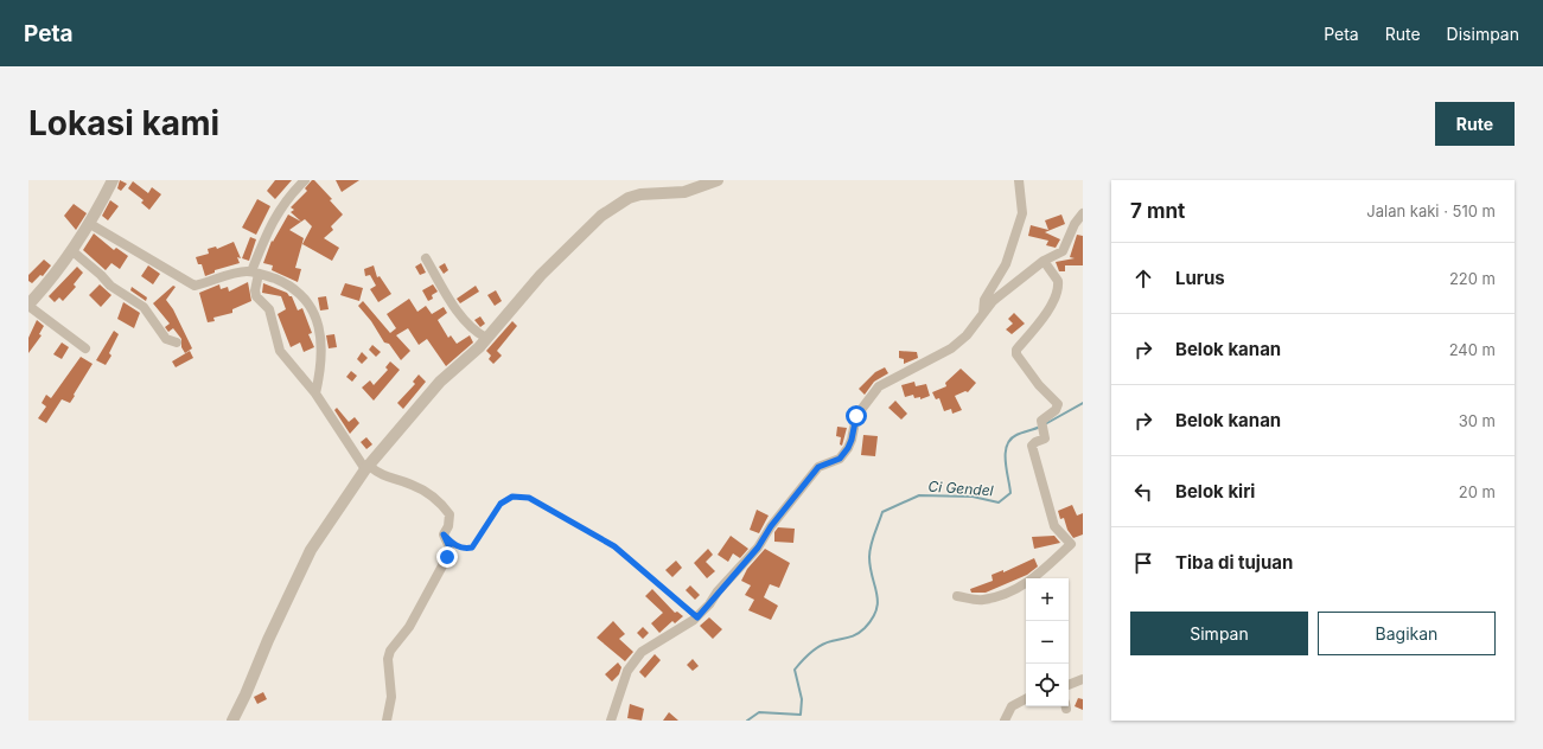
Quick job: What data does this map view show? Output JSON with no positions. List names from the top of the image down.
{
  "water": ["Ci Gendel"],
  "page": {
    "header": "Peta",
    "nav": ["Peta", "Rute", "Disimpan"],
    "buttons": [
      "Rute",
      ["Simpan", "Bagikan"]
    ],
    "title": "Lokasi kami",
    "heading": ["7 mnt", "Jalan kaki · 510 m"],
    "list": [
      ["Lurus", "220 m"],
      ["Belok kanan", "240 m"],
      ["Belok kanan", "30 m"],
      ["Belok kiri", "20 m"],
      "Tiba di tujuan"
    ],
    "map_buttons": ["+", "−"]
  }
}
